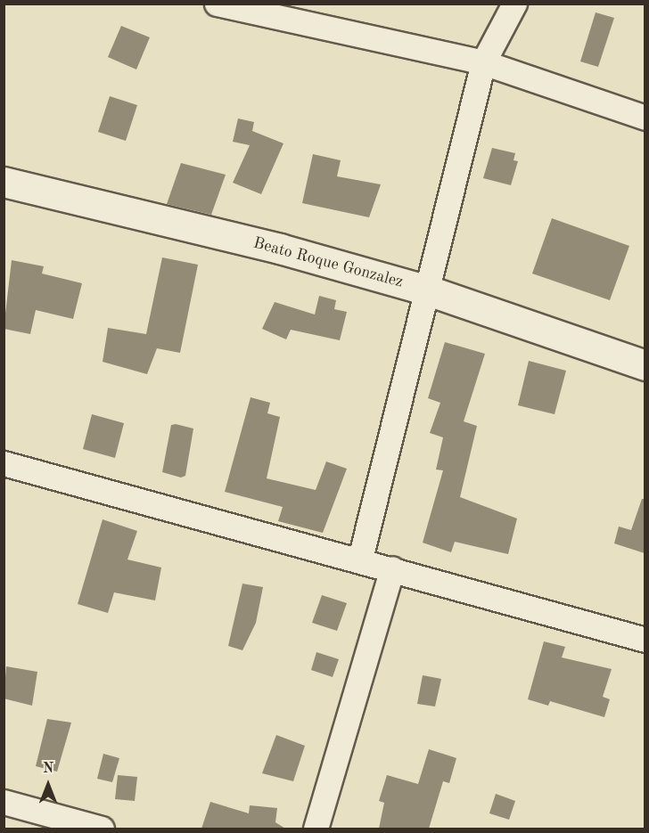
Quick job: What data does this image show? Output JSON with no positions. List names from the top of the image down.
{
  "streets": {
    "street": ["Beato Roque Gonzalez"]
  },
  "north": "top"
}
